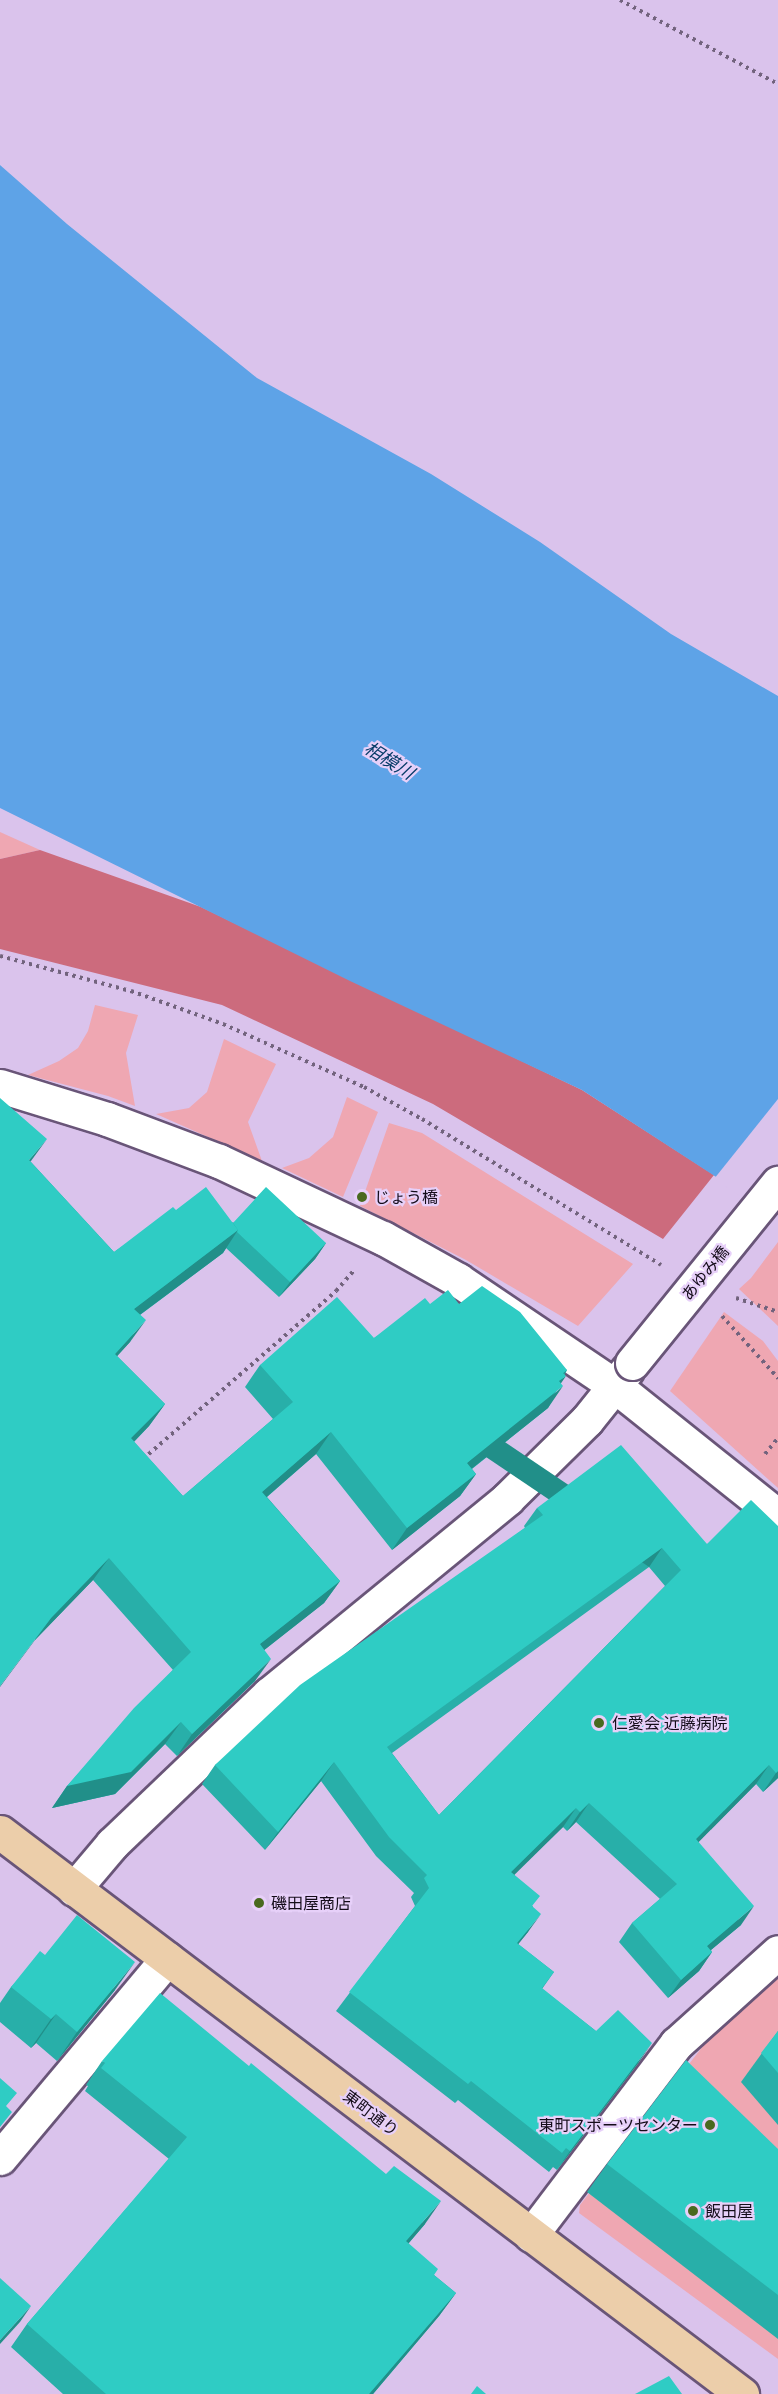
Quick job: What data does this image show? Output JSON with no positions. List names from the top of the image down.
{
  "streets": {
    "main road": ["東町通り"],
    "street": ["あゆみ橋"]
  },
  "crossings": [
    ["あゆみ橋", "東町通り"]
  ],
  "water": ["相模川"],
  "places": [
    "じょう橋",
    "仁愛会 近藤病院",
    "磯田屋商店",
    "東町スポーツセンター",
    "飯田屋"
  ]
}
